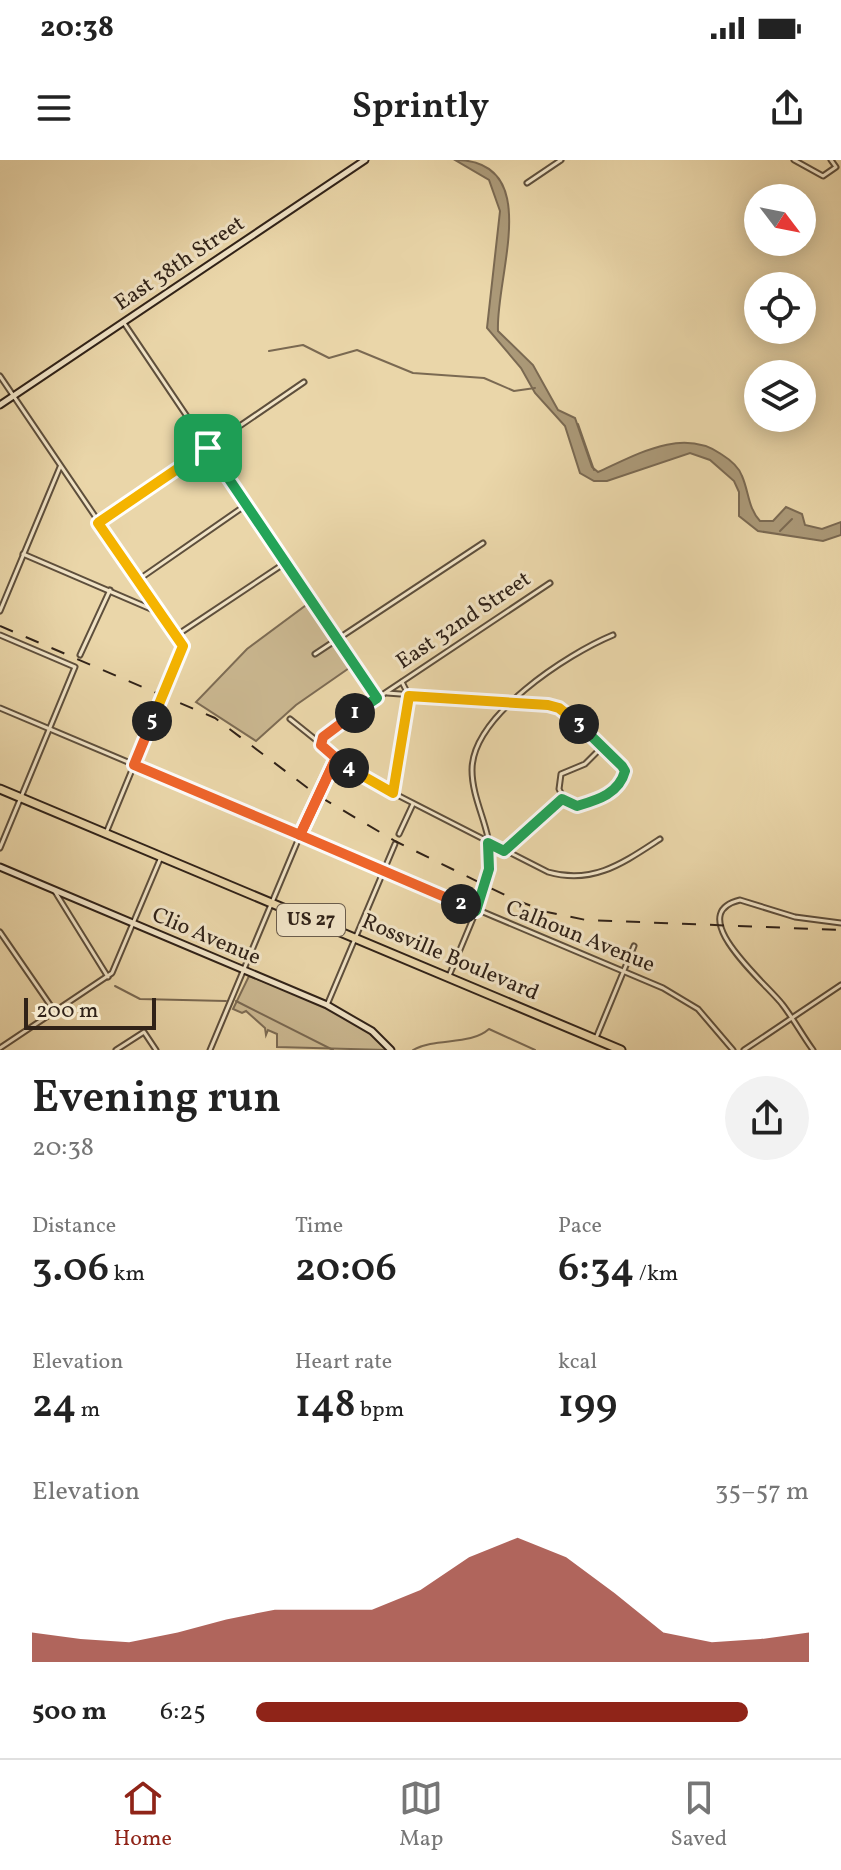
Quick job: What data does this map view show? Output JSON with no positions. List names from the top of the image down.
{
  "streets": {
    "highway": ["US 27", "Rossville Boulevard"],
    "main road": ["East 38th Street", "Clio Avenue"],
    "street": ["East 32nd Street", "Calhoun Avenue"]
  },
  "scale_bar": "200 m",
  "north": "bottom right",
  "page": {
    "status": "20:38",
    "header": "Sprintly",
    "pins": [
      "1",
      "5",
      "3",
      "4",
      "2"
    ],
    "scale": "200 m",
    "heading": ["Evening run", "20:38"],
    "stats": [
      ["Distance", "3.06 km"],
      ["Time", "20:06"],
      ["Pace", "6:34 /km"],
      ["Elevation", "24 m"],
      ["Heart rate", "148 bpm"],
      ["kcal", "199"]
    ],
    "chart": ["Elevation", "35–57 m"],
    "list": [
      {
        "name": "500 m",
        "note": "6:25"
      }
    ],
    "tabs": ["Home", "Map", "Saved"]
  }
}
